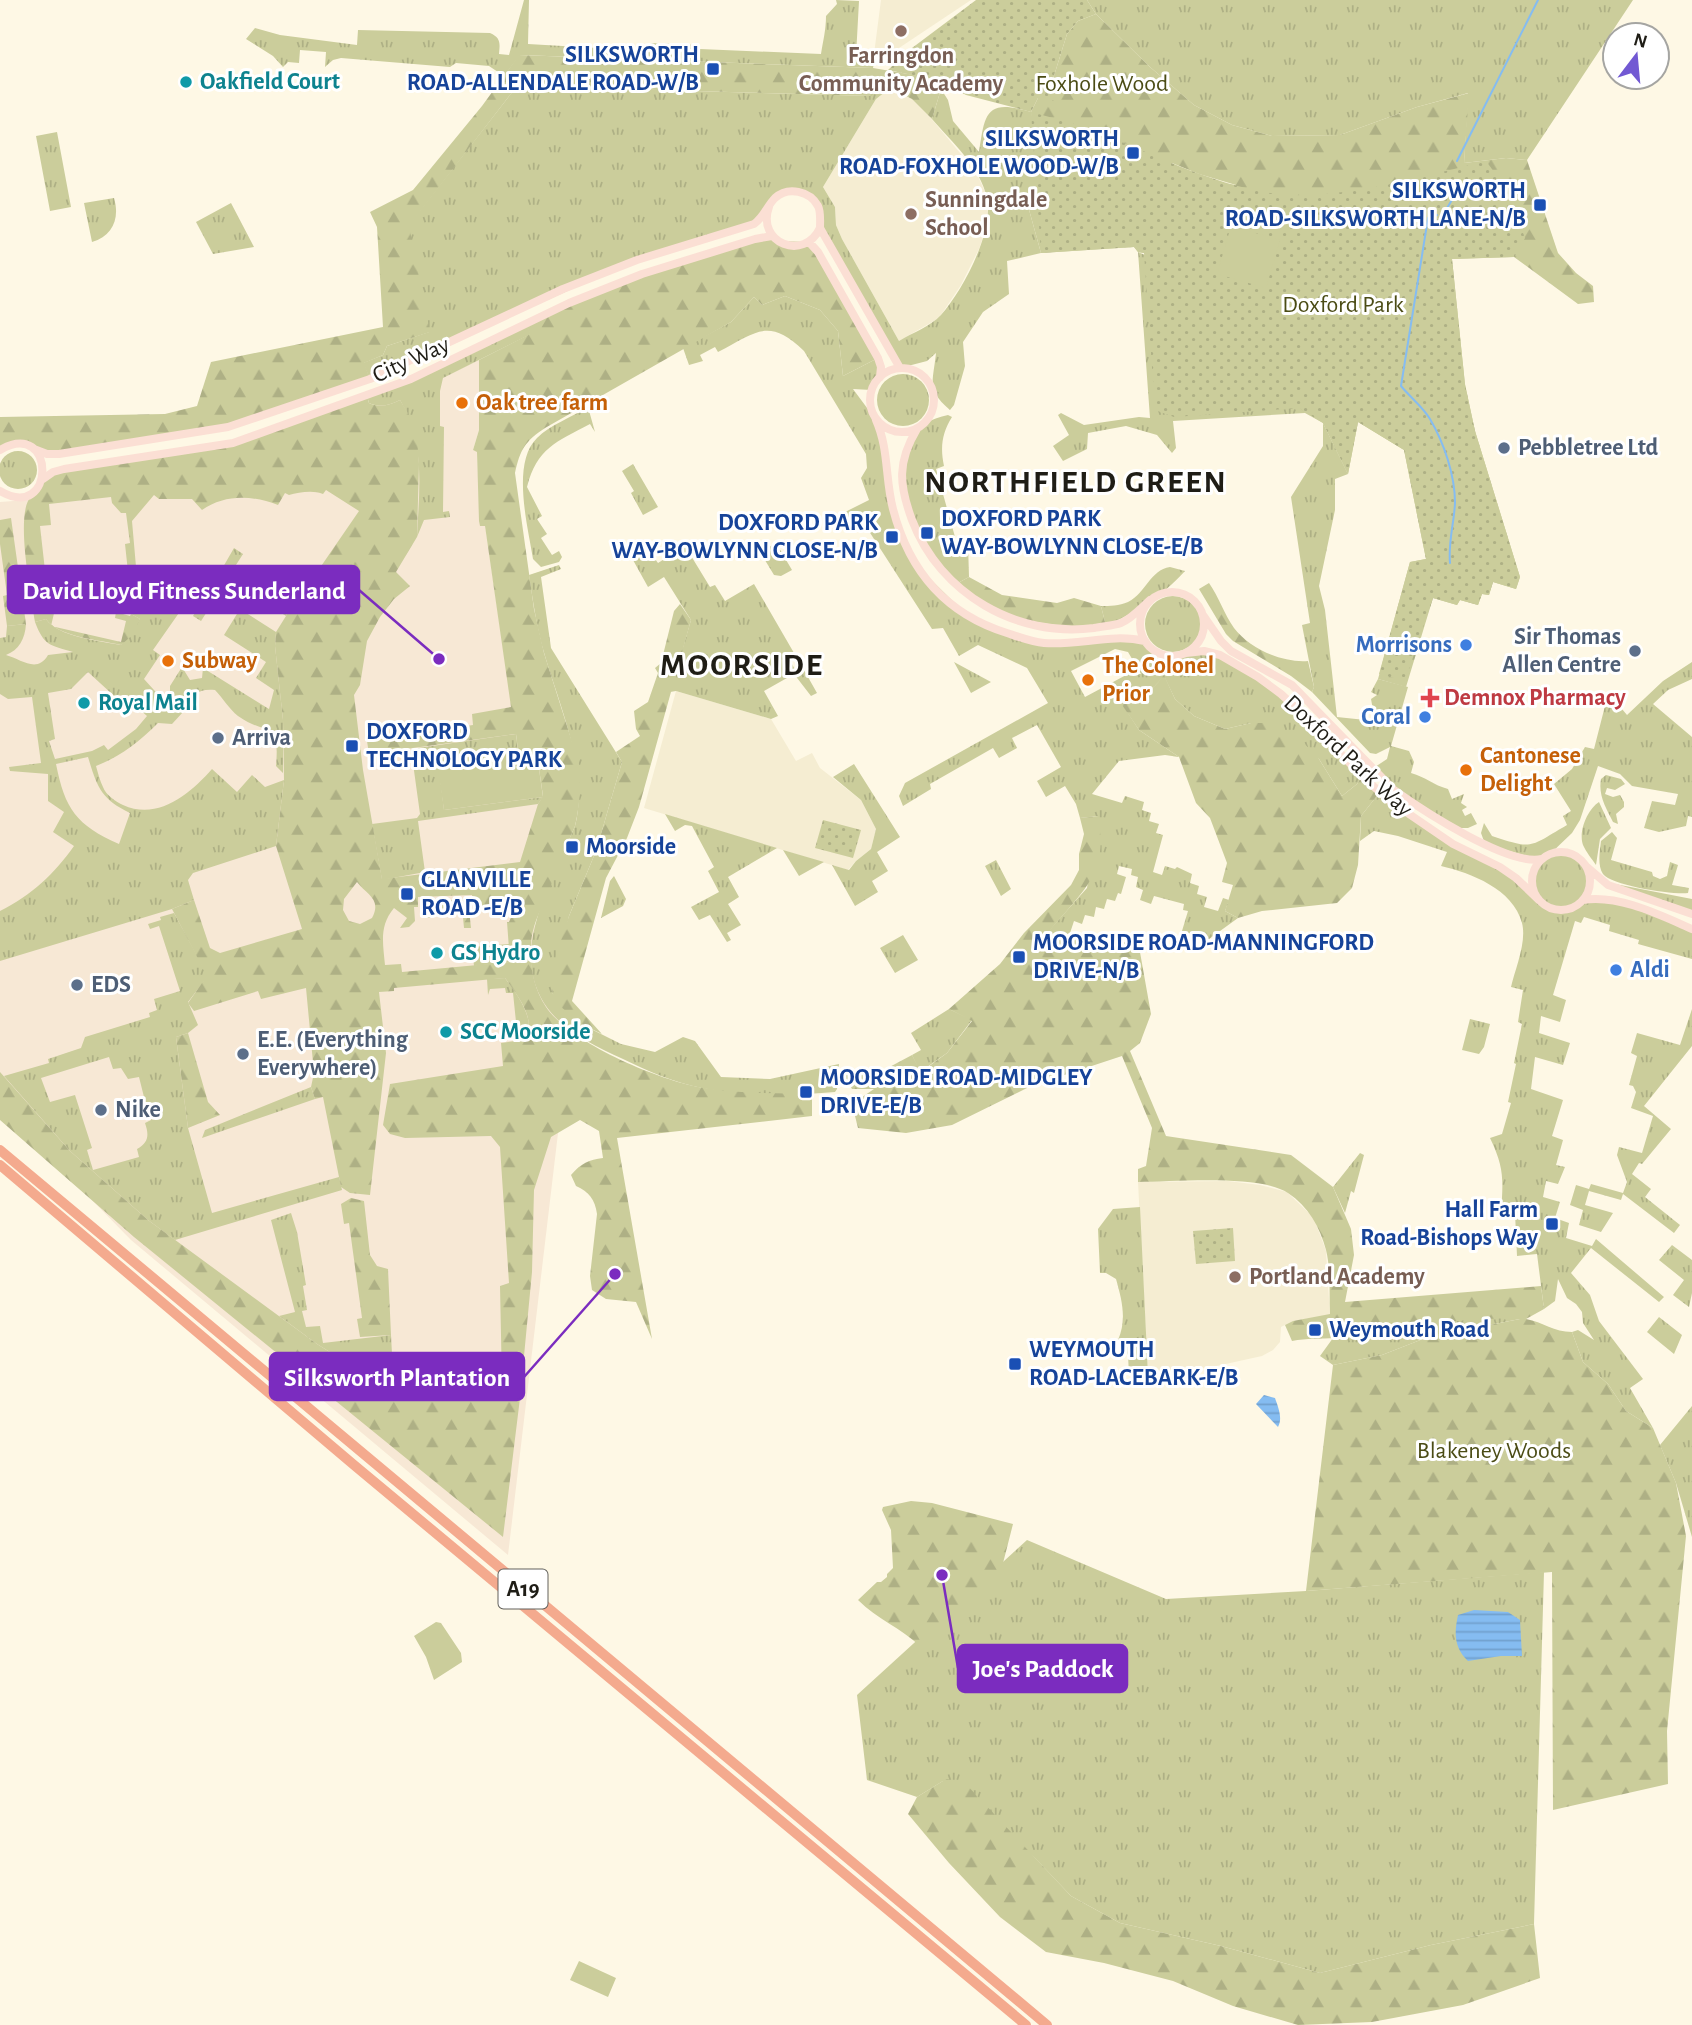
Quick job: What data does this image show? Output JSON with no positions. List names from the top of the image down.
{
  "streets": {
    "highway": ["A19"],
    "main road": ["City Way", "Doxford Park Way"]
  },
  "districts": ["NORTHFIELD GREEN", "MOORSIDE"],
  "parks": ["Foxhole Wood", "Doxford Park", "Blakeney Woods"],
  "places": {
    "other": [
      "Farringdon Community Academy",
      "Oakfield Court",
      "Sunningdale School",
      "Oak tree farm",
      "Pebbletree Ltd",
      "Morrisons",
      "Sir Thomas Allen Centre",
      "David Lloyd Fitness Sunderland",
      "Subway",
      "The Colonel Prior",
      "Royal Mail",
      "Coral",
      "Arriva",
      "Cantonese Delight",
      "GS Hydro",
      "Aldi",
      "EDS",
      "SCC Moorside",
      "E.E. (Everything Everywhere)",
      "Nike",
      "Silksworth Plantation",
      "Portland Academy",
      "Joe's Paddock"
    ],
    "transit": [
      "SILKSWORTH ROAD-ALLENDALE ROAD-W/B",
      "SILKSWORTH ROAD-FOXHOLE WOOD-W/B",
      "SILKSWORTH ROAD-SILKSWORTH LANE-N/B",
      "DOXFORD PARK WAY-BOWLYNN CLOSE-E/B",
      "DOXFORD PARK WAY-BOWLYNN CLOSE-N/B",
      "DOXFORD TECHNOLOGY PARK",
      "Moorside",
      "GLANVILLE ROAD -E/B",
      "MOORSIDE ROAD-MANNINGFORD DRIVE-N/B",
      "MOORSIDE ROAD-MIDGLEY DRIVE-E/B",
      "Hall Farm Road-Bishops Way",
      "Weymouth Road",
      "WEYMOUTH ROAD-LACEBARK-E/B"
    ],
    "health": ["Demnox Pharmacy"]
  },
  "north": "top"
}
